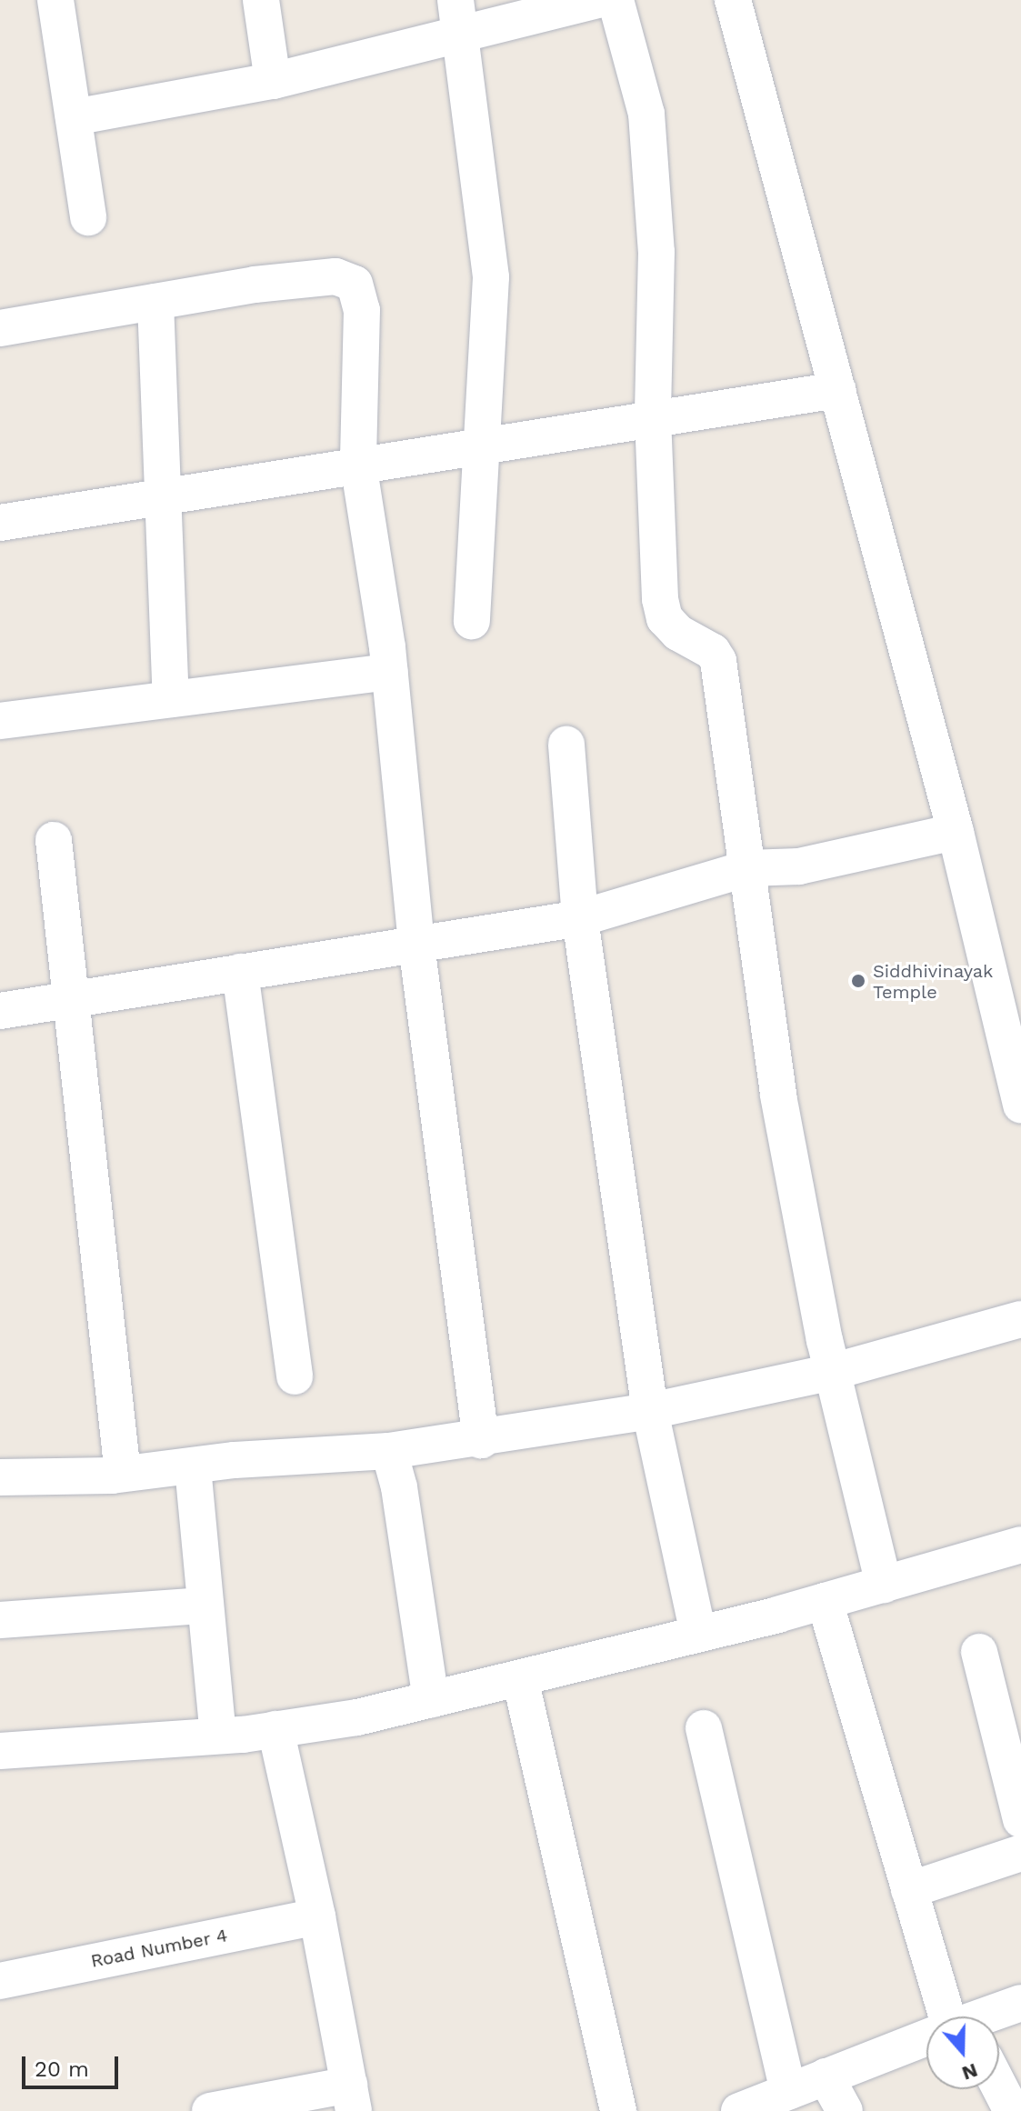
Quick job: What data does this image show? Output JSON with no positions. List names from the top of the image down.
{
  "streets": {
    "street": ["Road Number 4"]
  },
  "places": ["Siddhivinayak Temple"],
  "scale_bar": "20 m",
  "north": "bottom"
}
